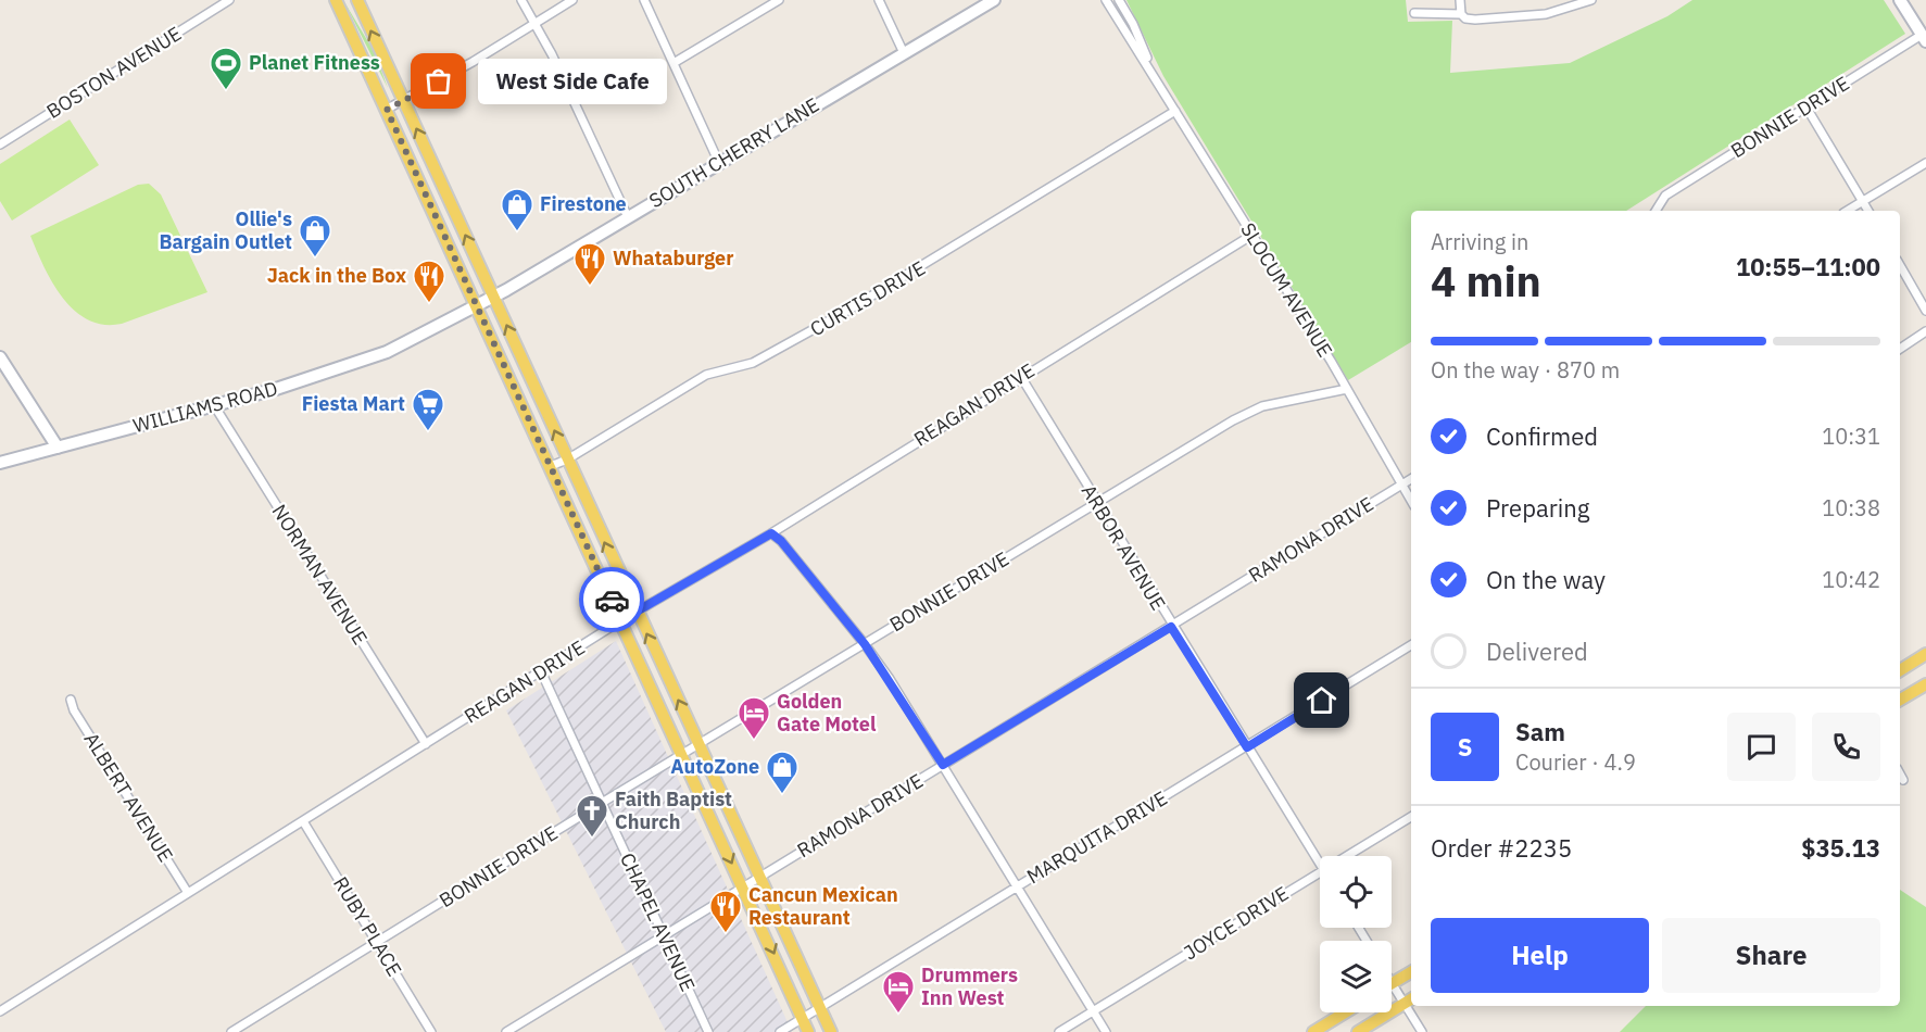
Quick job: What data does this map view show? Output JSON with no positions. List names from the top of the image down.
{
  "streets": {
    "street": [
      "BOSTON AVENUE",
      "BONNIE DRIVE",
      "SOUTH CHERRY LANE",
      "SLOCUM AVENUE",
      "CURTIS DRIVE",
      "REAGAN DRIVE",
      "WILLIAMS ROAD",
      "RAMONA DRIVE",
      "ARBOR AVENUE",
      "NORMAN AVENUE",
      "ALBERT AVENUE",
      "MARQUITA DRIVE",
      "CHAPEL AVENUE",
      "JOYCE DRIVE",
      "RUBY PLACE"
    ]
  },
  "crossings": [
    ["BONNIE DRIVE", "SLOCUM AVENUE"],
    ["BONNIE DRIVE", "ARBOR AVENUE"],
    ["BONNIE DRIVE", "CHAPEL AVENUE"],
    ["BONNIE DRIVE", "RUBY PLACE"],
    ["SOUTH CHERRY LANE", "WILLIAMS ROAD"],
    ["SLOCUM AVENUE", "CURTIS DRIVE"],
    ["SLOCUM AVENUE", "REAGAN DRIVE"],
    ["SLOCUM AVENUE", "RAMONA DRIVE"],
    ["REAGAN DRIVE", "ARBOR AVENUE"],
    ["REAGAN DRIVE", "NORMAN AVENUE"],
    ["REAGAN DRIVE", "ALBERT AVENUE"],
    ["REAGAN DRIVE", "CHAPEL AVENUE"],
    ["REAGAN DRIVE", "RUBY PLACE"],
    ["WILLIAMS ROAD", "NORMAN AVENUE"],
    ["RAMONA DRIVE", "ARBOR AVENUE"],
    ["RAMONA DRIVE", "CHAPEL AVENUE"],
    ["ARBOR AVENUE", "MARQUITA DRIVE"]
  ],
  "places": {
    "other": ["West Side Cafe"],
    "sports": ["Planet Fitness"],
    "shop": ["Firestone", "Ollie's Bargain Outlet", "AutoZone"],
    "restaurant": ["Whataburger", "Jack in the Box", "Cancun Mexican Restaurant"],
    "supermarket": ["Fiesta Mart"],
    "hotel": ["Golden Gate Motel", "Drummers Inn West"],
    "church": ["Faith Baptist Church"]
  },
  "page": {
    "bubble": "West Side Cafe",
    "heading": ["4 min", "Arriving in", "10:55–11:00"],
    "panel": [
      "Sam",
      "Courier · 4.9",
      "Order #2235",
      "$35.13"
    ],
    "bar": "On the way · 870 m",
    "list": [
      ["Confirmed", "10:31"],
      ["Preparing", "10:38"],
      ["On the way", "10:42"],
      "Delivered"
    ],
    "round": "S",
    "buttons": ["Help", "Share"]
  }
}
